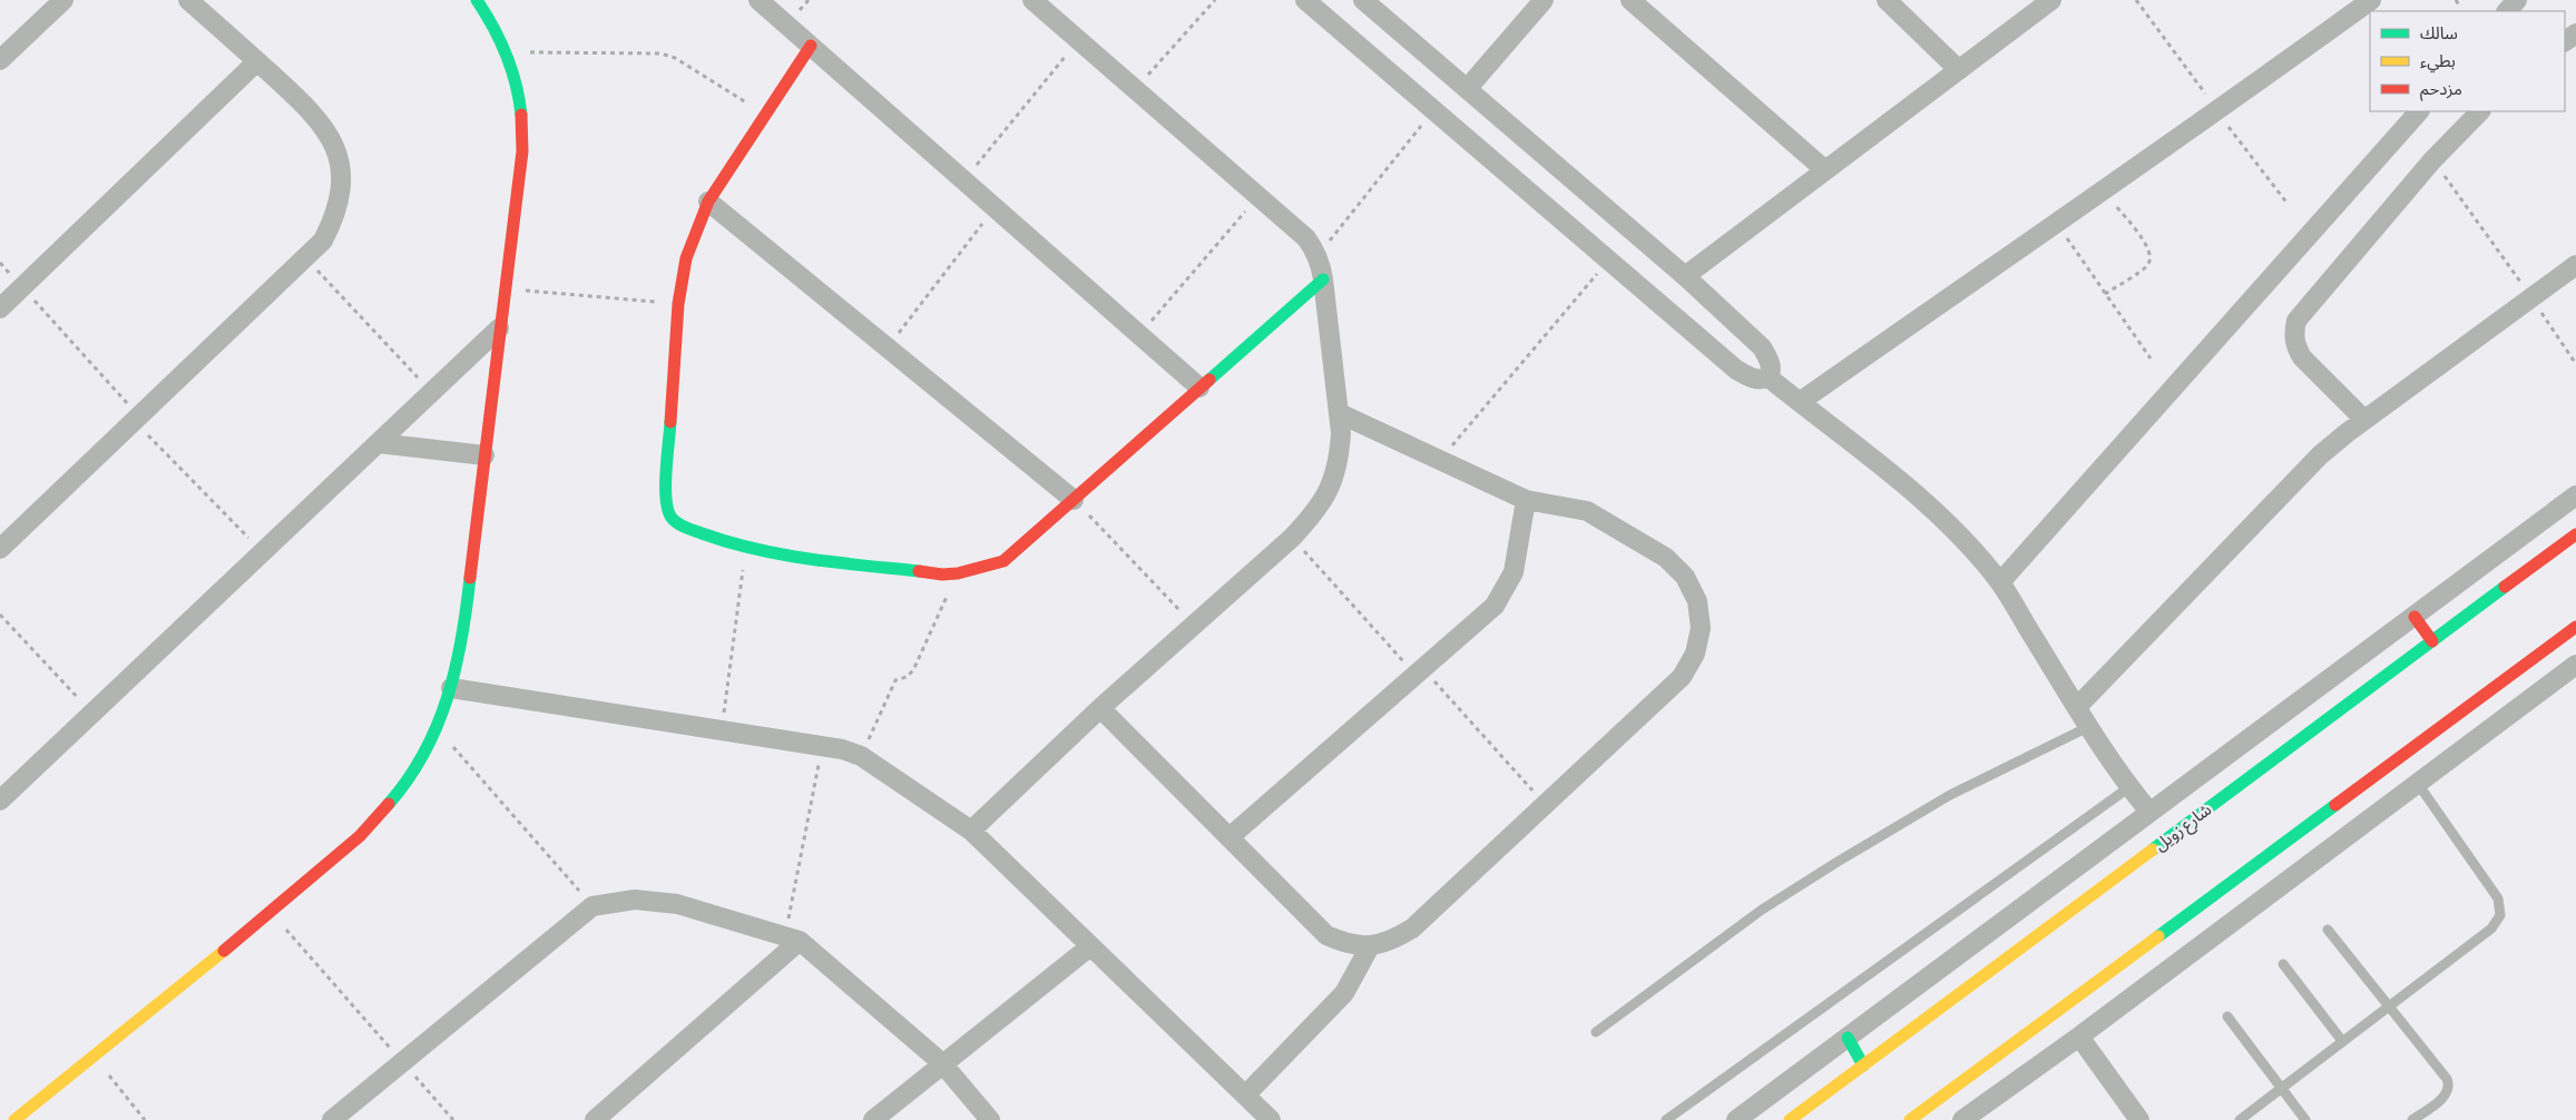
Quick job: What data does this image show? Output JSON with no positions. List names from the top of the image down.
{
  "streets": {
    "street": ["شارع زويل"]
  },
  "legend": ["سالك", "بطيء", "مزدحم"]
}
